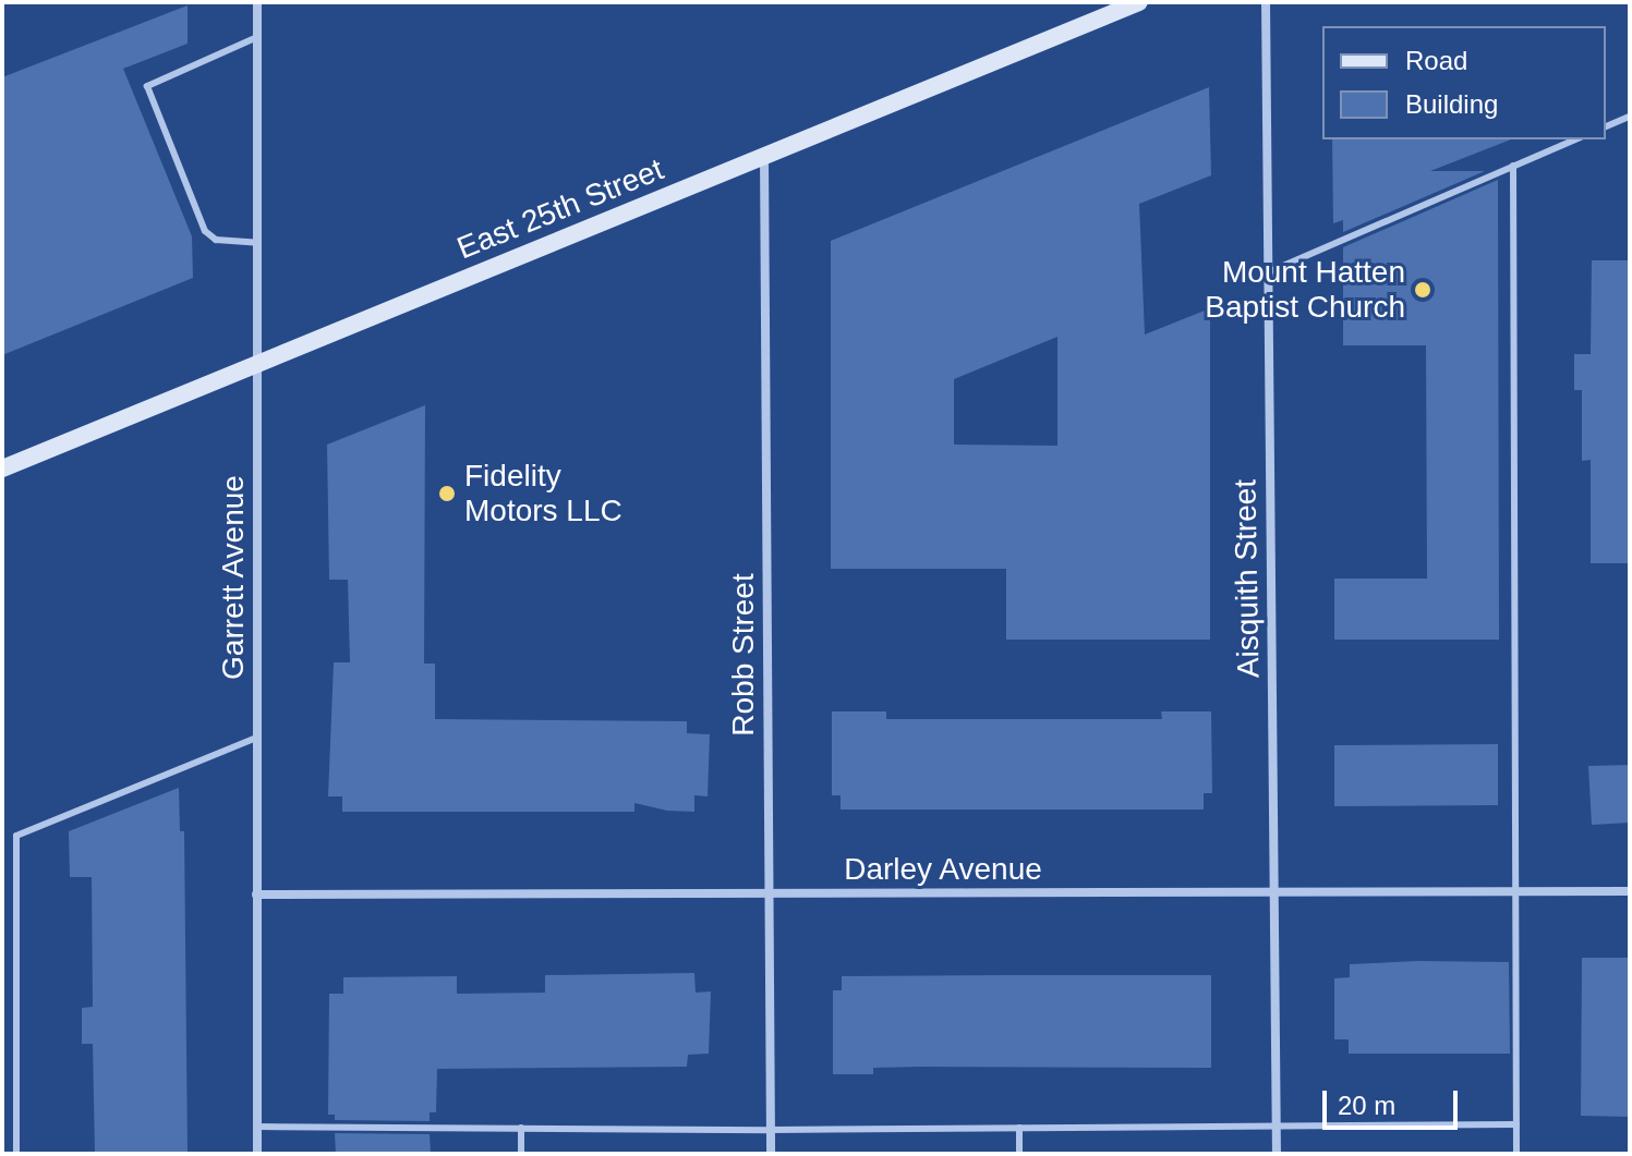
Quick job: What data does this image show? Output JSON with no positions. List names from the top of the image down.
{
  "streets": {
    "main road": ["East 25th Street"],
    "street": [
      "Garrett Avenue",
      "Aisquith Street",
      "Robb Street",
      "Darley Avenue"
    ]
  },
  "crossings": [
    ["East 25th Street", "Garrett Avenue"],
    ["East 25th Street", "Robb Street"],
    ["Garrett Avenue", "Darley Avenue"],
    ["Aisquith Street", "Darley Avenue"],
    ["Robb Street", "Darley Avenue"]
  ],
  "places": ["Mount Hatten Baptist Church", "Fidelity Motors LLC"],
  "legend": ["Road", "Building"],
  "scale_bar": "20 m"
}
